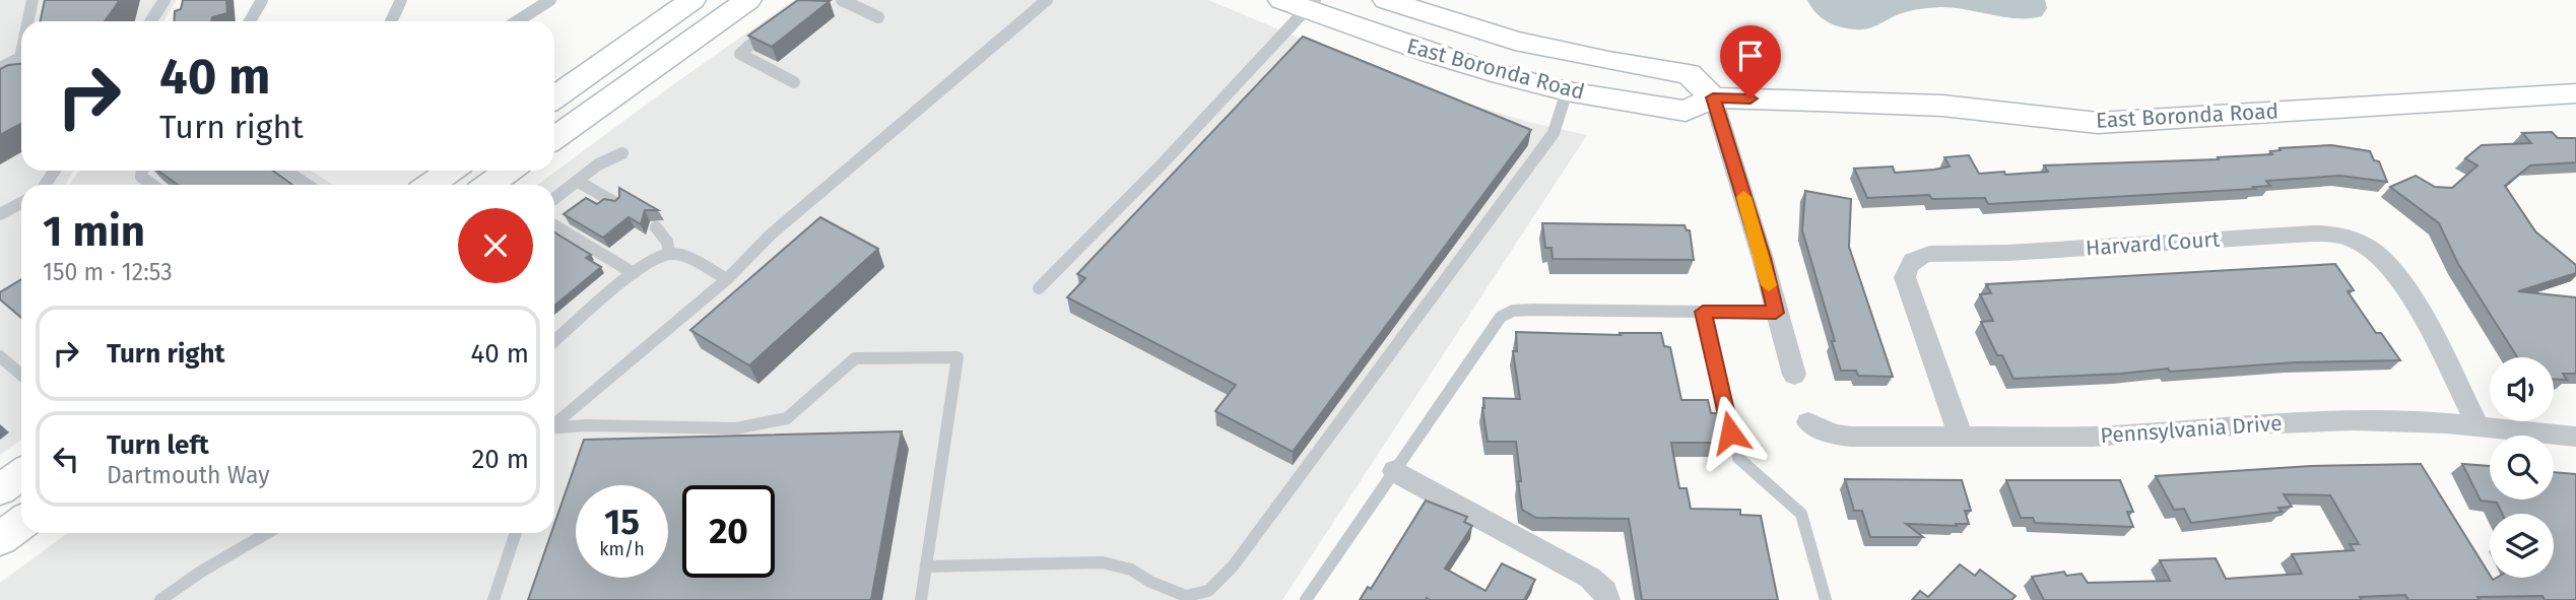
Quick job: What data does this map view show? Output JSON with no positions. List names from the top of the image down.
{
  "streets": {
    "main road": ["East Boronda Road"],
    "street": ["Harvard Court", "Pennsylvania Drive"]
  },
  "crossings": [
    ["Harvard Court", "Pennsylvania Drive"]
  ],
  "page": {
    "turn": ["40 m", "Turn right"],
    "heading": ["1 min", "150 m · 12:53"],
    "list": [
      {
        "name": "Turn right",
        "value": "40 m"
      },
      {
        "name": "Turn left",
        "note": "Dartmouth Way",
        "value": "20 m"
      }
    ],
    "speed": "15 km/h",
    "limit": "20"
  }
}
